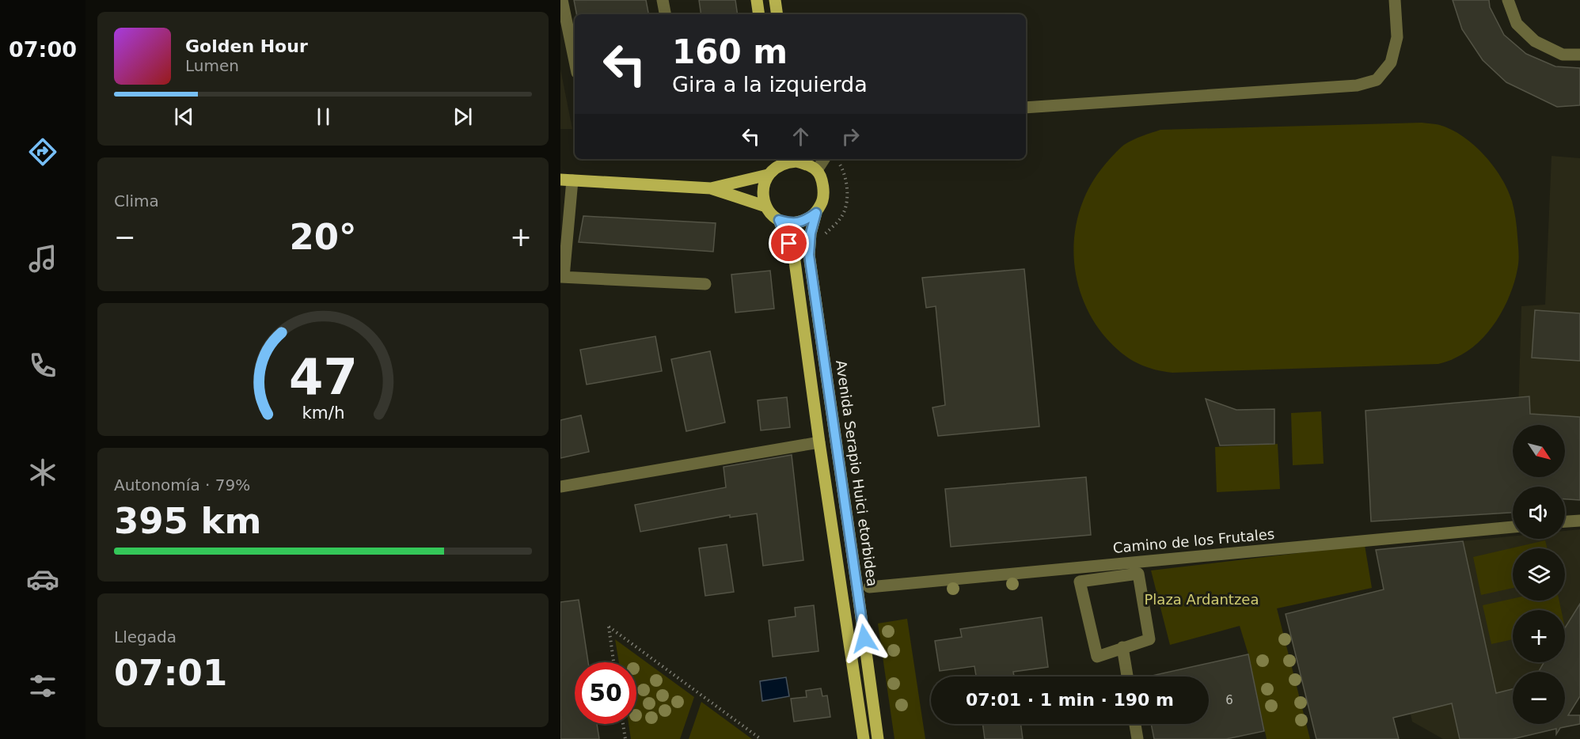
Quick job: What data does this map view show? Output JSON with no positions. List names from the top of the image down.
{
  "streets": {
    "main road": ["Avenida Serapio Huici etorbidea"],
    "street": ["Camino de los Frutales"]
  },
  "parks": ["Plaza Ardantzea"],
  "house_numbers": ["6"],
  "north": "bottom right",
  "page": {
    "tabs": "07:00",
    "turn": ["160 m", "Gira a la izquierda"],
    "song": ["Golden Hour", "Lumen"],
    "tile": [
      "Clima",
      ["Autonomía · 79%", "395 km"],
      ["Llegada", "07:01"]
    ],
    "heat": ["−", "20°", "+"],
    "map_buttons": ["+", "−"],
    "limit": "50",
    "trip": "07:01 · 1 min · 190 m",
    "gauge": ["47", "km/h"]
  }
}
